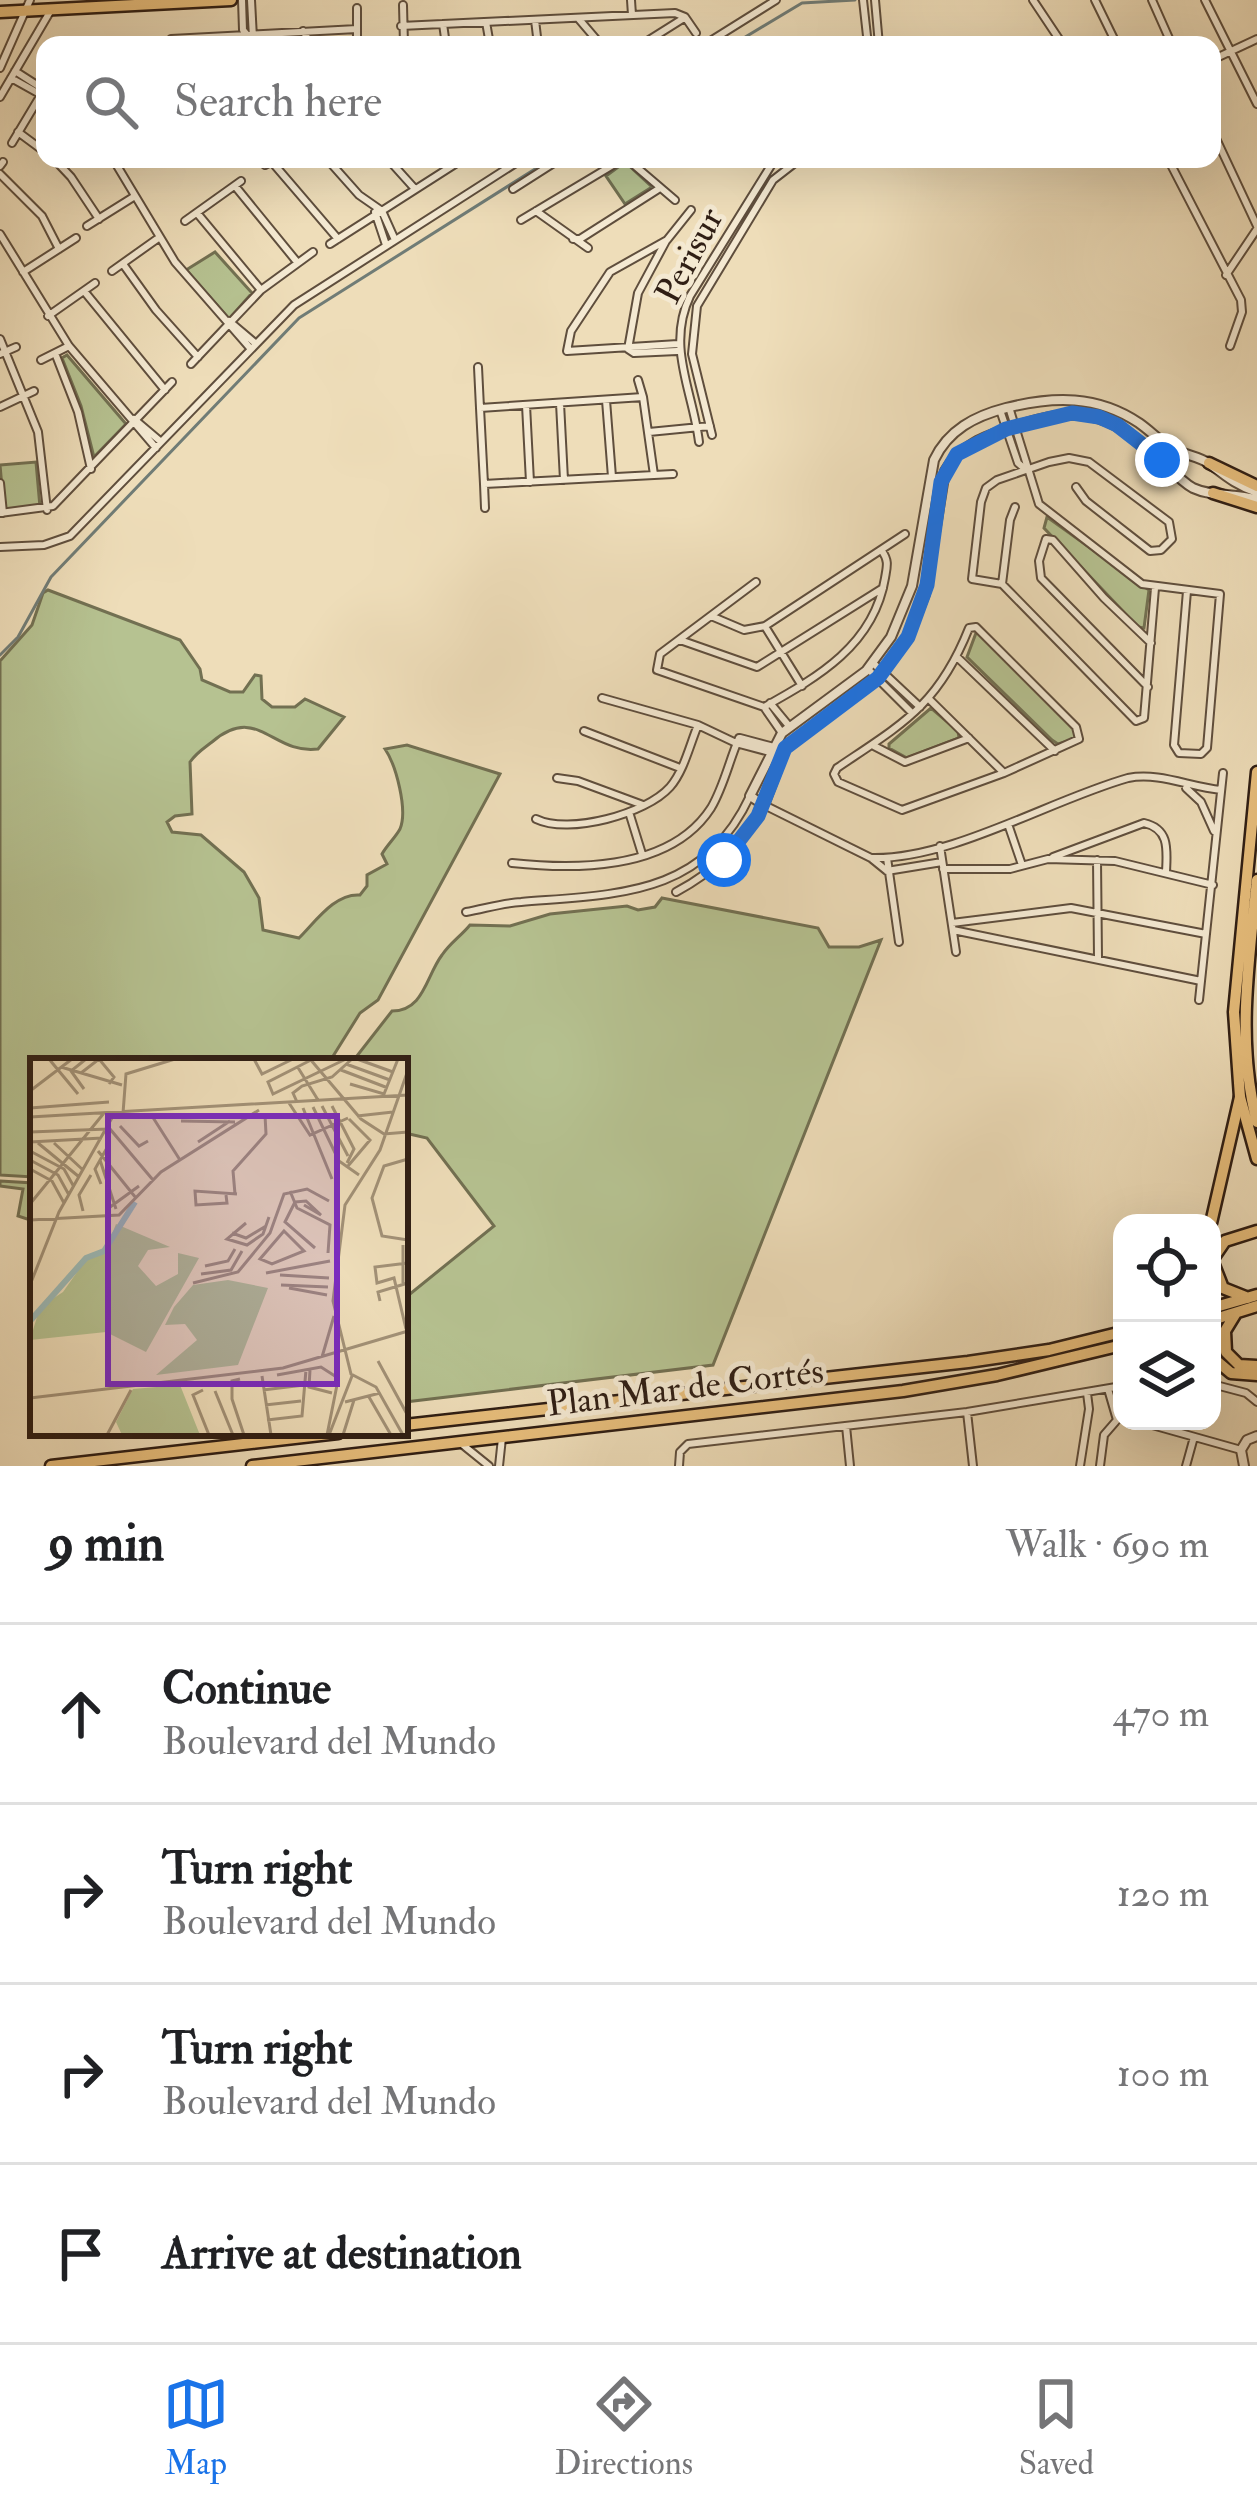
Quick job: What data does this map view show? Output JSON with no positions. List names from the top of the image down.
{
  "streets": {
    "main road": ["Plan Mar de Cortés"],
    "street": ["Perisur"]
  },
  "page": {
    "search": "Search here",
    "heading": ["9 min", "Walk · 690 m"],
    "list": [
      ["Continue", "Boulevard del Mundo", "470 m"],
      ["Turn right", "Boulevard del Mundo", "120 m"],
      ["Turn right", "Boulevard del Mundo", "100 m"],
      "Arrive at destination"
    ],
    "nav": ["Map", "Directions", "Saved"]
  }
}
